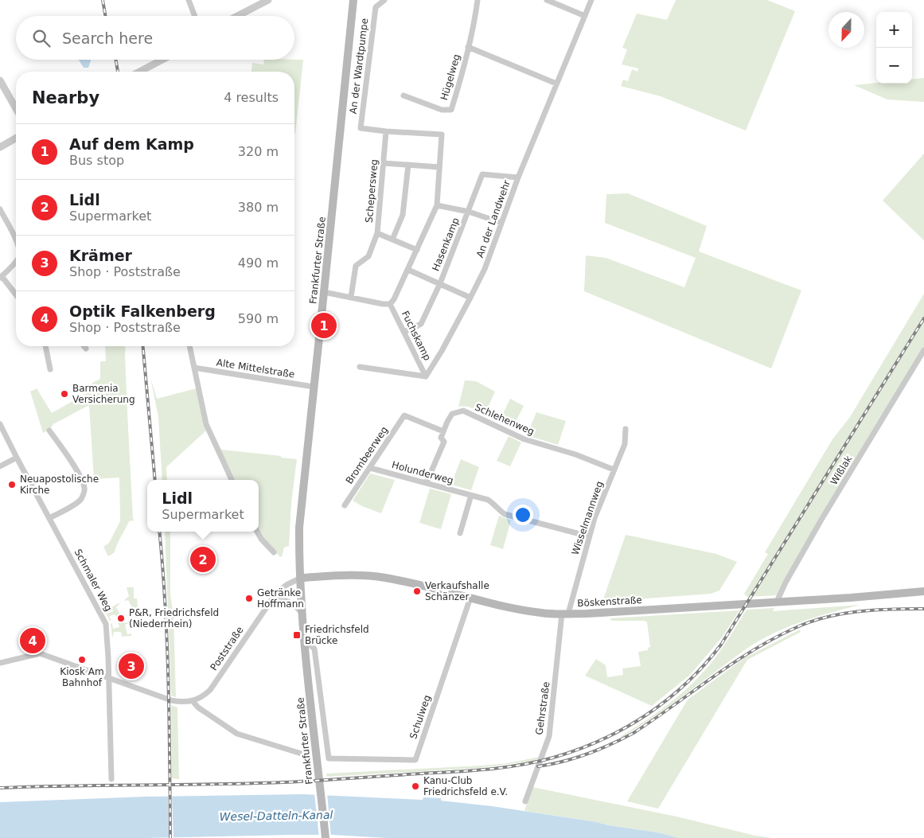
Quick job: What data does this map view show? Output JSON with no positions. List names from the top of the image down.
{
  "streets": {
    "main road": ["Frankfurter Straße", "Böskenstraße"],
    "street": [
      "An der Wardtpumpe",
      "Hügelweg",
      "Schepersweg",
      "An der Landwehr",
      "Hasenkamp",
      "Fuchskamp",
      "Alte Mittelstraße",
      "Schlehenweg",
      "Brombeerweg",
      "Wißlak",
      "Holunderweg",
      "Wisselmannweg",
      "Schmaler Weg",
      "Poststraße",
      "Gehrstraße",
      "Schulweg"
    ]
  },
  "crossings": [
    ["An der Wardtpumpe", "Schepersweg"],
    ["An der Landwehr", "Hasenkamp"],
    ["An der Landwehr", "Fuchskamp"],
    ["Hasenkamp", "Fuchskamp"],
    ["Frankfurter Straße", "Alte Mittelstraße"],
    ["Frankfurter Straße", "Böskenstraße"],
    ["Frankfurter Straße", "Poststraße"],
    ["Frankfurter Straße", "Schulweg"],
    ["Schlehenweg", "Brombeerweg"],
    ["Schlehenweg", "Holunderweg"],
    ["Schlehenweg", "Wisselmannweg"],
    ["Brombeerweg", "Holunderweg"],
    ["Wißlak", "Böskenstraße"],
    ["Holunderweg", "Wisselmannweg"],
    ["Wisselmannweg", "Böskenstraße"],
    ["Wisselmannweg", "Gehrstraße"],
    ["Böskenstraße", "Poststraße"],
    ["Böskenstraße", "Gehrstraße"],
    ["Böskenstraße", "Schulweg"]
  ],
  "water": ["Wesel-Datteln-Kanal"],
  "places": {
    "other": [
      "Barmenia Versicherung",
      "Neuapostolische Kirche",
      "Verkaufshalle Schänzer",
      "Getränke Hoffmann",
      "P&R, Friedrichsfeld (Niederrhein)",
      "Kiosk Am Bahnhof",
      "Kanu-Club Friedrichsfeld e.V."
    ],
    "transit": ["Friedrichsfeld Brücke"]
  },
  "north": "bottom",
  "page": {
    "map_buttons": ["+", "−"],
    "search": "Search here",
    "heading": ["Nearby", "4 results"],
    "list": [
      {
        "mark": "1",
        "name": "Auf dem Kamp",
        "note": "Bus stop",
        "value": "320 m"
      },
      {
        "mark": "2",
        "name": "Lidl",
        "note": "Supermarket",
        "value": "380 m"
      },
      {
        "mark": "3",
        "name": "Krämer",
        "note": "Shop · Poststraße",
        "value": "490 m"
      },
      {
        "mark": "4",
        "name": "Optik Falkenberg",
        "note": "Shop · Poststraße",
        "value": "590 m"
      }
    ],
    "pins": [
      "1",
      "2",
      "4",
      "3"
    ],
    "popup": ["Lidl", "Supermarket"]
  }
}
